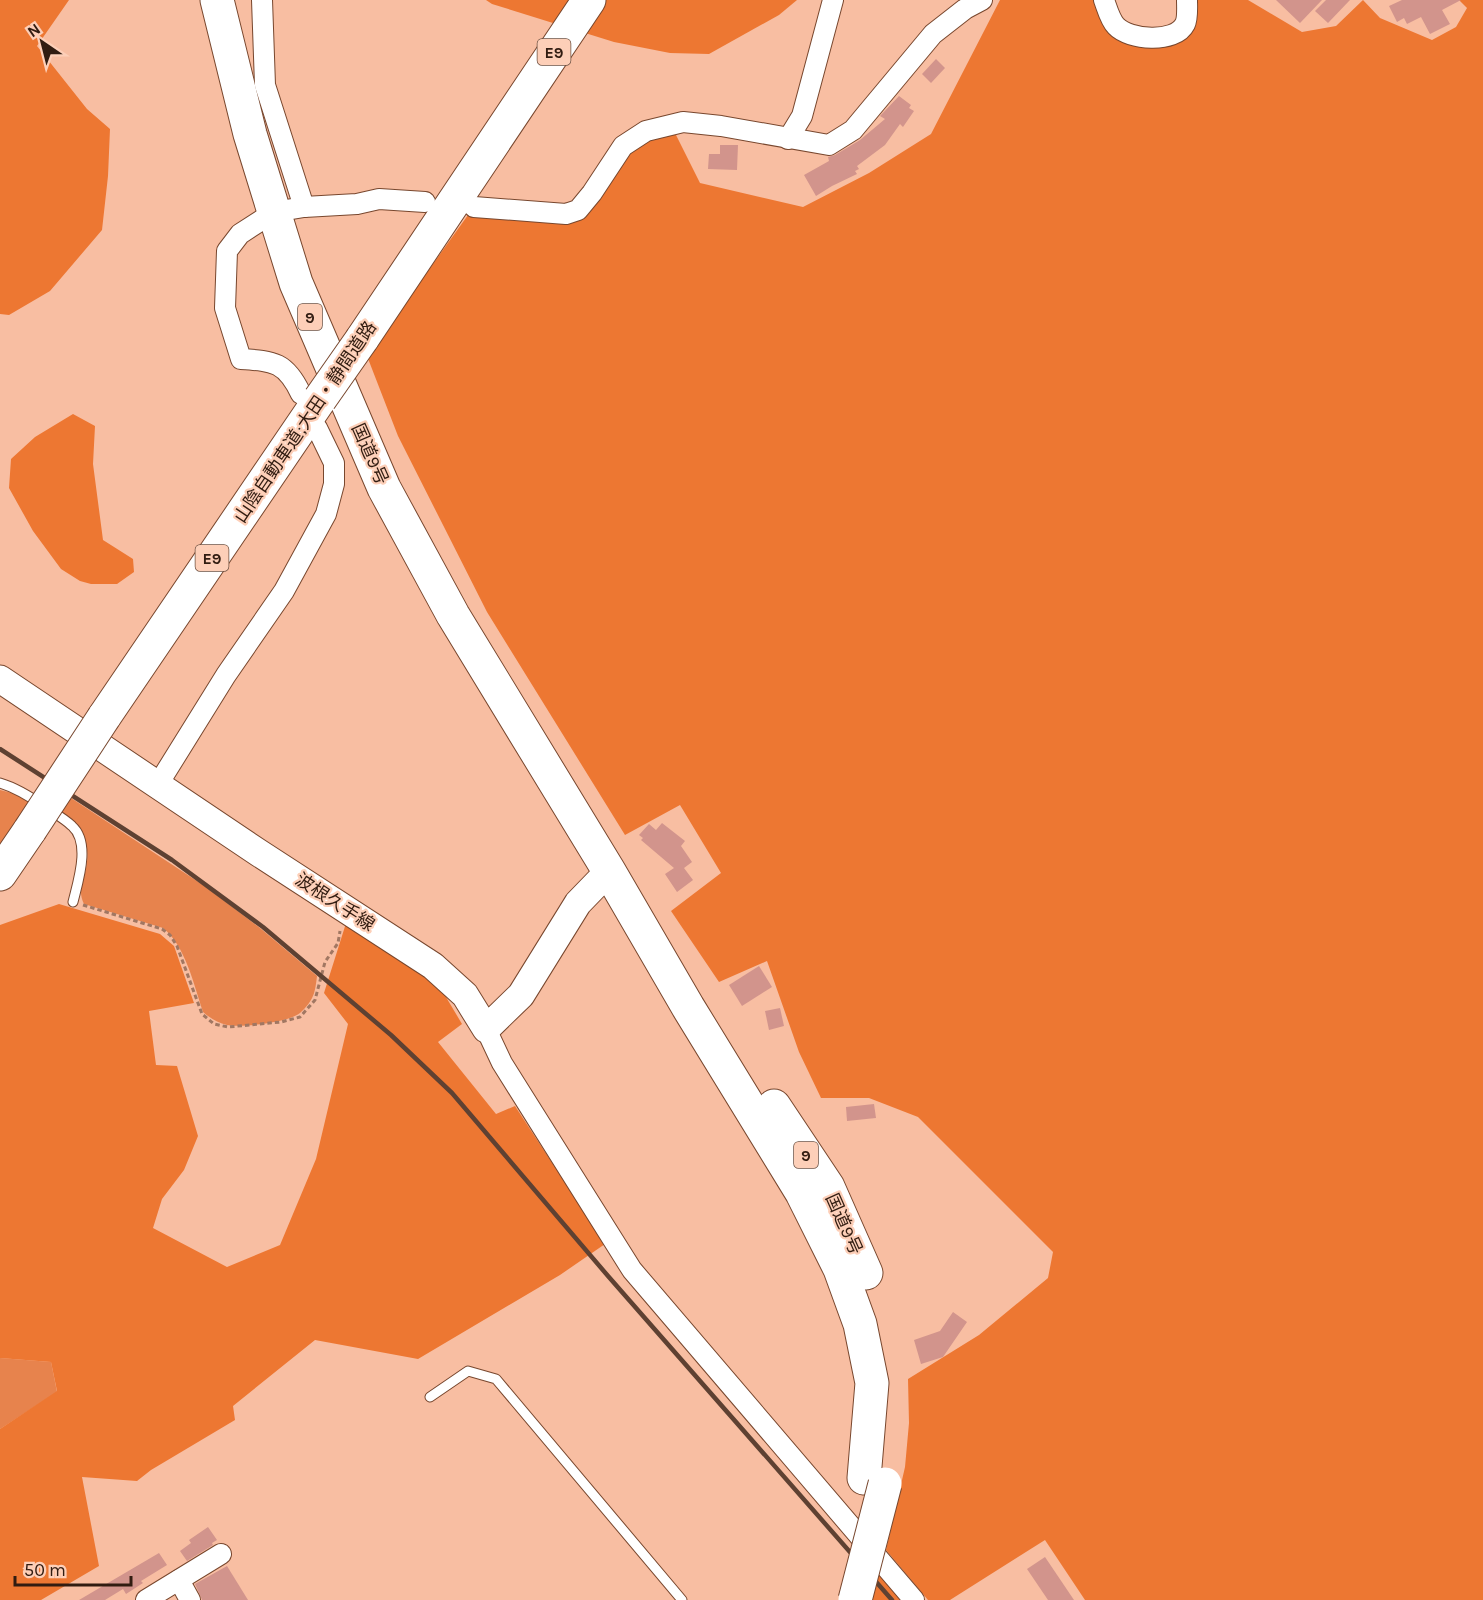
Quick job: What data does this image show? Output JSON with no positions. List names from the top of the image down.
{
  "streets": {
    "highway": [
      "E9",
      "9",
      "山陰自動車道;大田・静間道路",
      "国道9号"
    ],
    "main road": ["波根久手線"]
  },
  "scale_bar": "50 m",
  "north": "top left"
}
